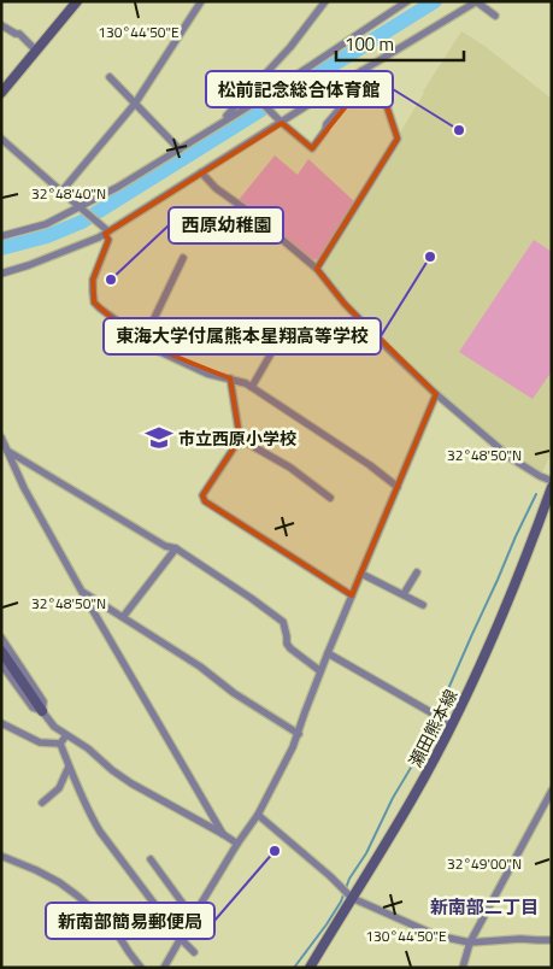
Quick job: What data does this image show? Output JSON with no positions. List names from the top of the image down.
{
  "streets": {
    "main road": ["瀬田熊本線"]
  },
  "districts": ["新南部二丁目"],
  "places": {
    "other": [
      "松前記念総合体育館",
      "東海大学付属熊本星翔高等学校",
      "西原幼稚園",
      "新南部簡易郵便局"
    ],
    "school or university": ["市立西原小学校"]
  },
  "scale_bar": "100 m",
  "coordinates": [
    "130°44'50\"E",
    "32°48'40\"N",
    "32°48'50\"N",
    "32°49'00\"N"
  ]
}
